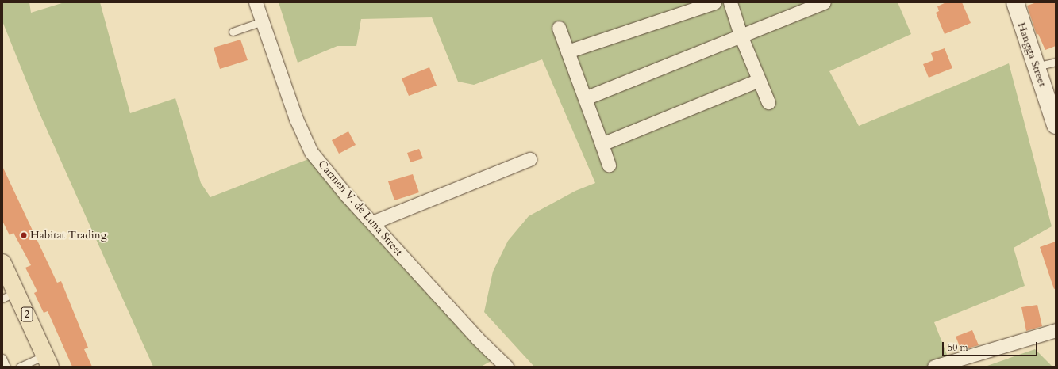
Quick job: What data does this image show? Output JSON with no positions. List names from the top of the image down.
{
  "streets": {
    "highway": ["2"],
    "street": ["Hangga Street", "Carmen V. de Luna Street"]
  },
  "places": ["Habitat Trading"],
  "scale_bar": "50 m"
}
